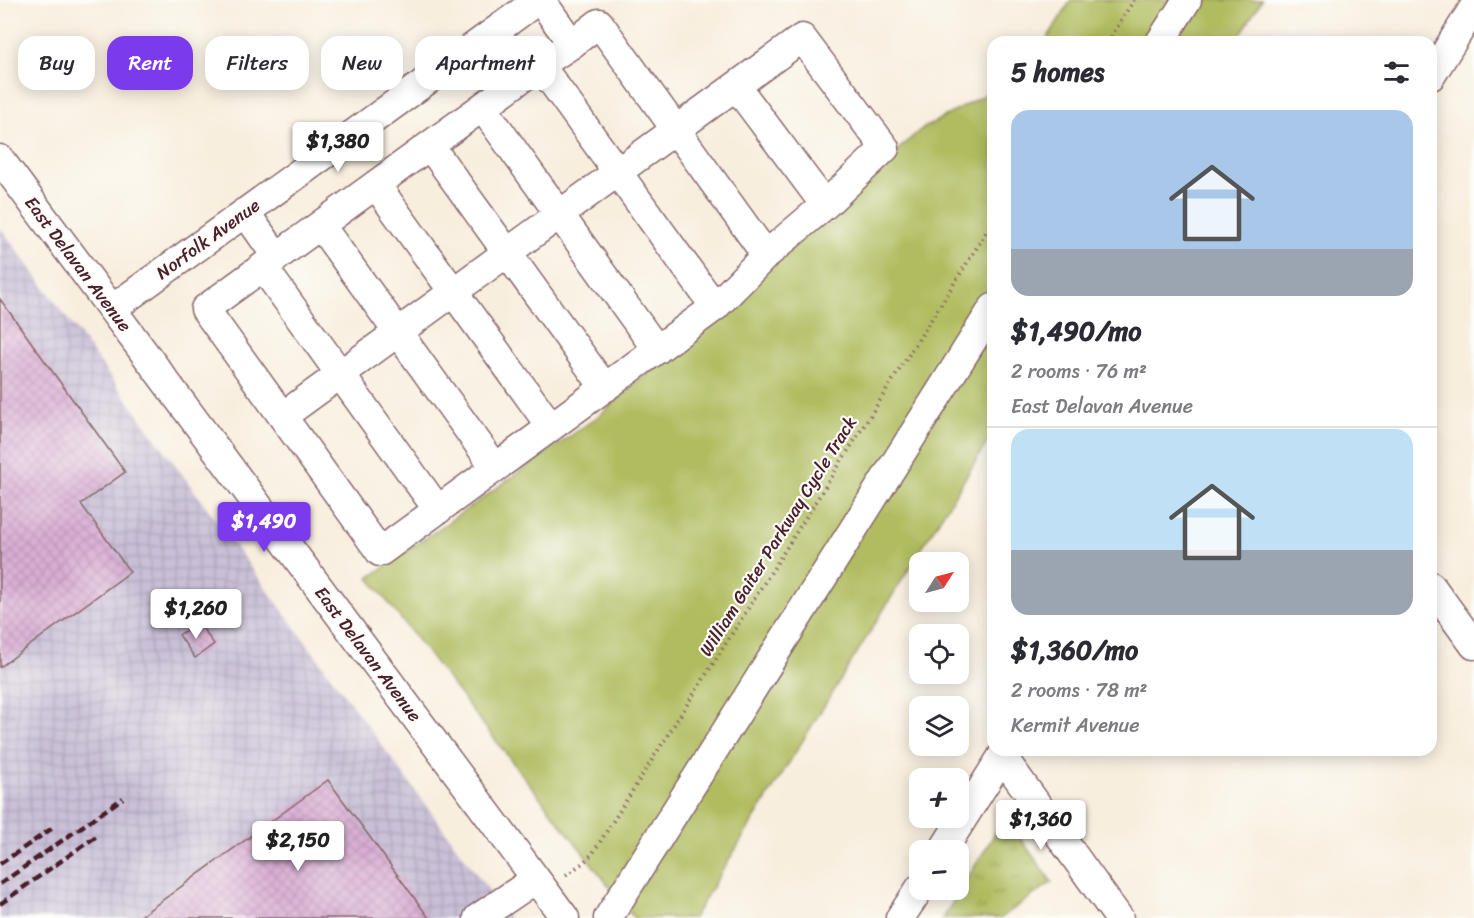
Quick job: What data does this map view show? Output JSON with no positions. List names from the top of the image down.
{
  "streets": {
    "street": ["Norfolk Avenue", "East Delavan Avenue"],
    "path": ["William Gaiter Parkway Cycle Track"]
  },
  "crossings": [
    ["Norfolk Avenue", "East Delavan Avenue"]
  ],
  "north": "top right",
  "page": {
    "chip": [
      "Buy",
      "Rent",
      "Filters",
      "New",
      "Apartment"
    ],
    "heading": "5 homes",
    "list": [
      {
        "name": "$1,490/mo",
        "note": "2 rooms · 76 m² · East Delavan Avenue"
      },
      {
        "name": "$1,360/mo",
        "note": "2 rooms · 78 m² · Kermit Avenue"
      }
    ],
    "price": [
      "$1,380",
      "$1,490",
      "$1,260",
      "$1,360",
      "$2,150"
    ],
    "map_buttons": ["+", "−"]
  }
}
